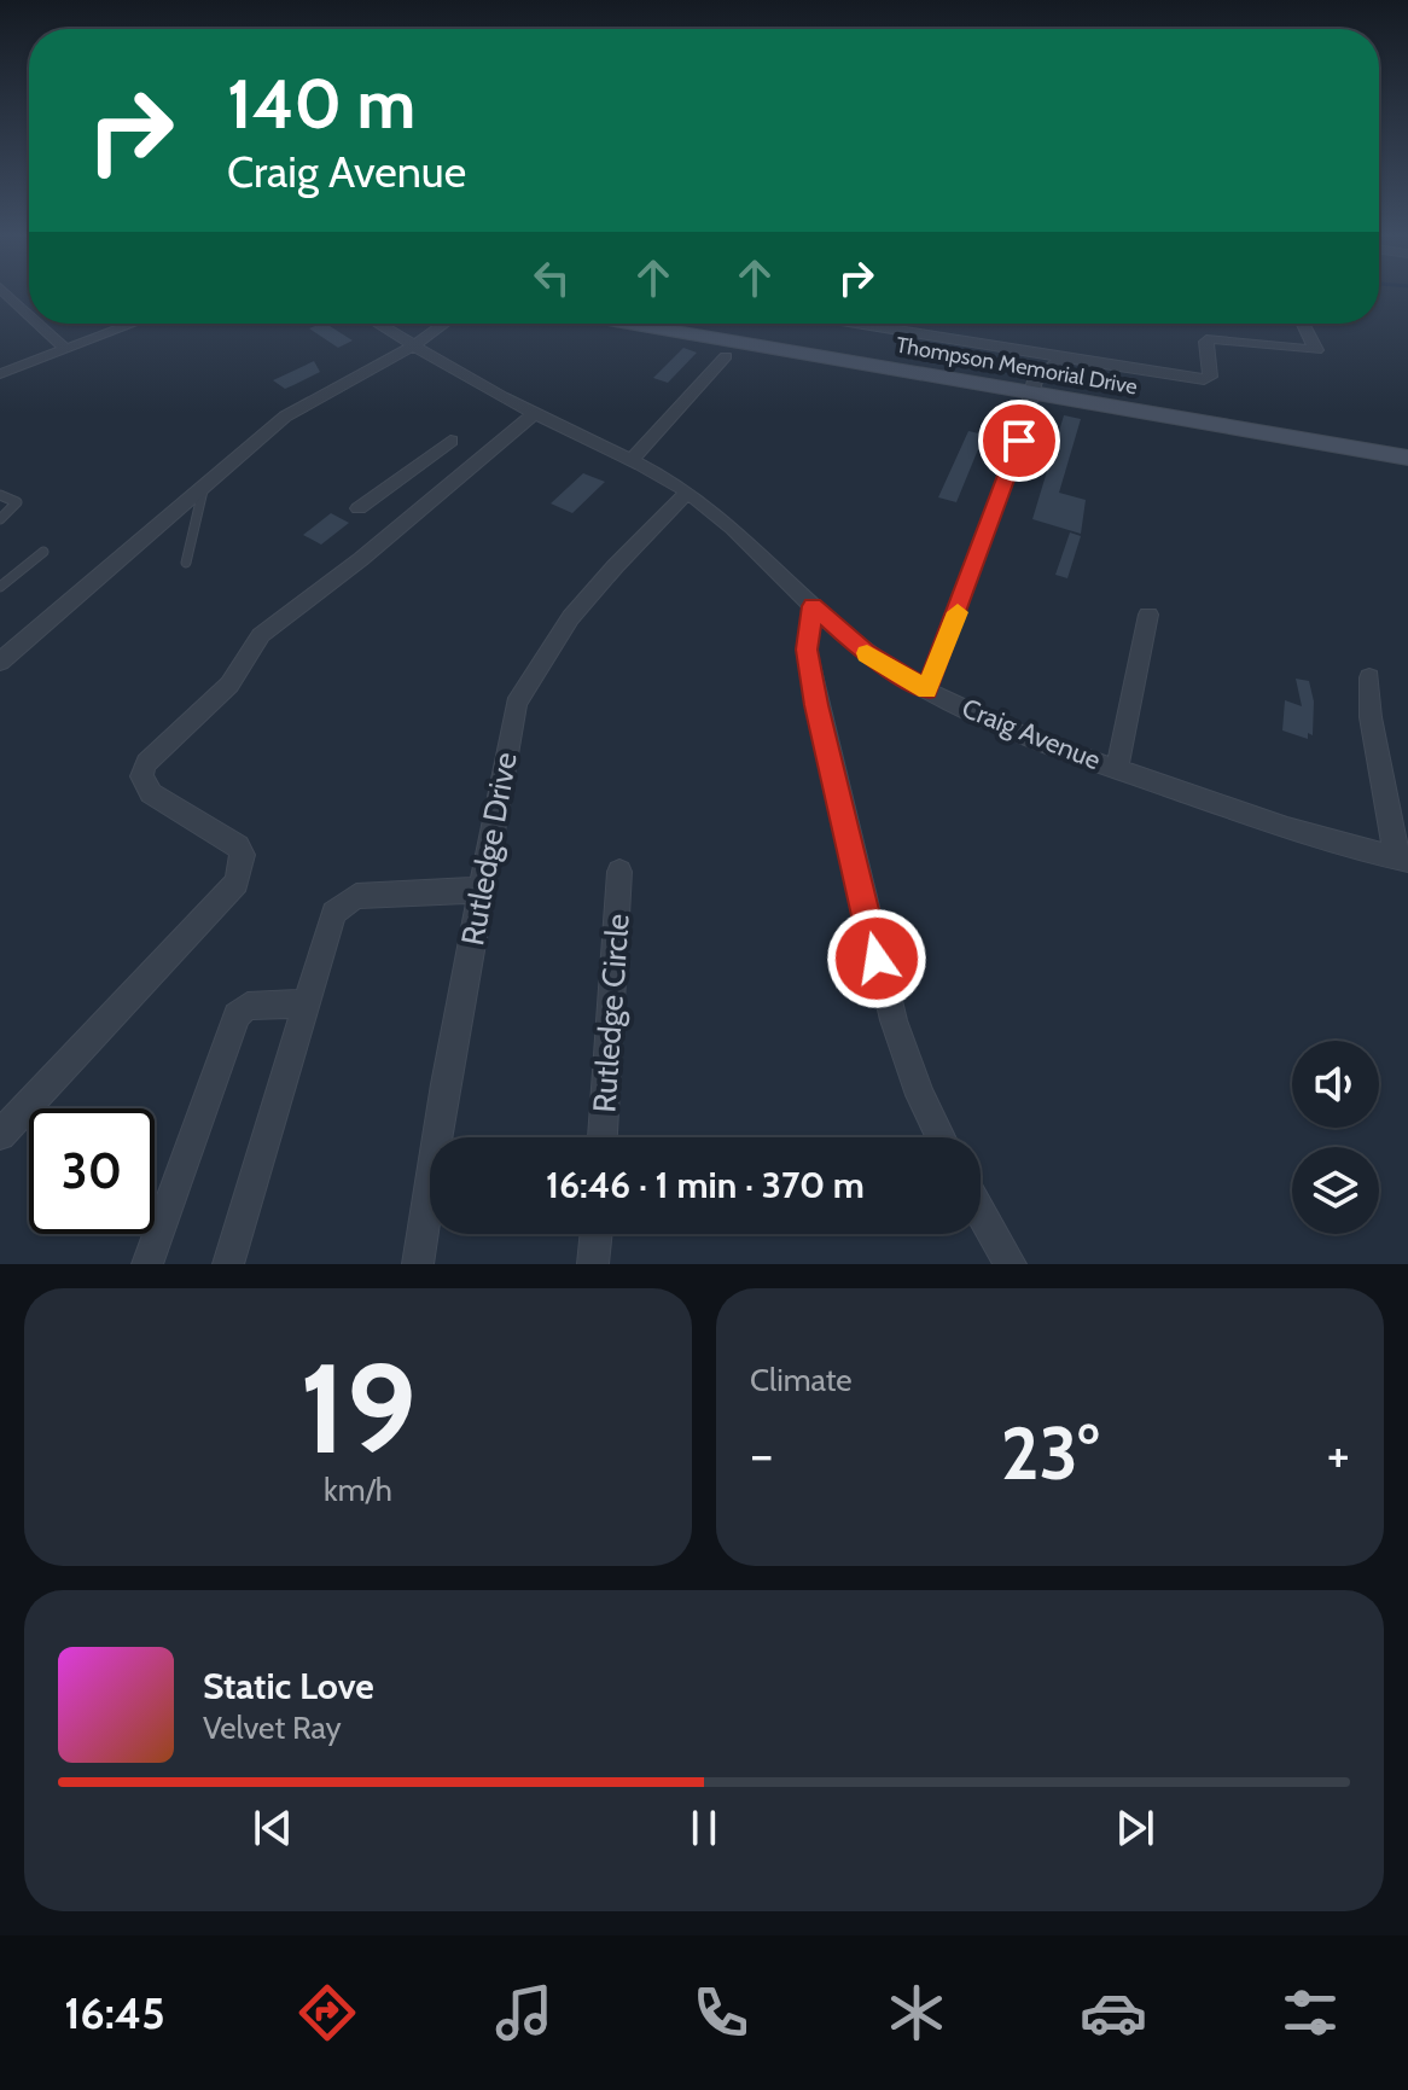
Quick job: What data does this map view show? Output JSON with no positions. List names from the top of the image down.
{
  "streets": {
    "main road": ["Thompson Memorial Drive"],
    "street": ["Craig Avenue", "Rutledge Drive", "Rutledge Circle"]
  },
  "crossings": [
    ["Craig Avenue", "Rutledge Drive"]
  ],
  "page": {
    "turn": ["140 m", "Craig Avenue"],
    "limit": "30",
    "trip": "16:46 · 1 min · 370 m",
    "tile": [
      ["19", "km/h"],
      "Climate"
    ],
    "heat": ["−", "23°", "+"],
    "song": ["Static Love", "Velvet Ray"],
    "tabs": "16:45"
  }
}
